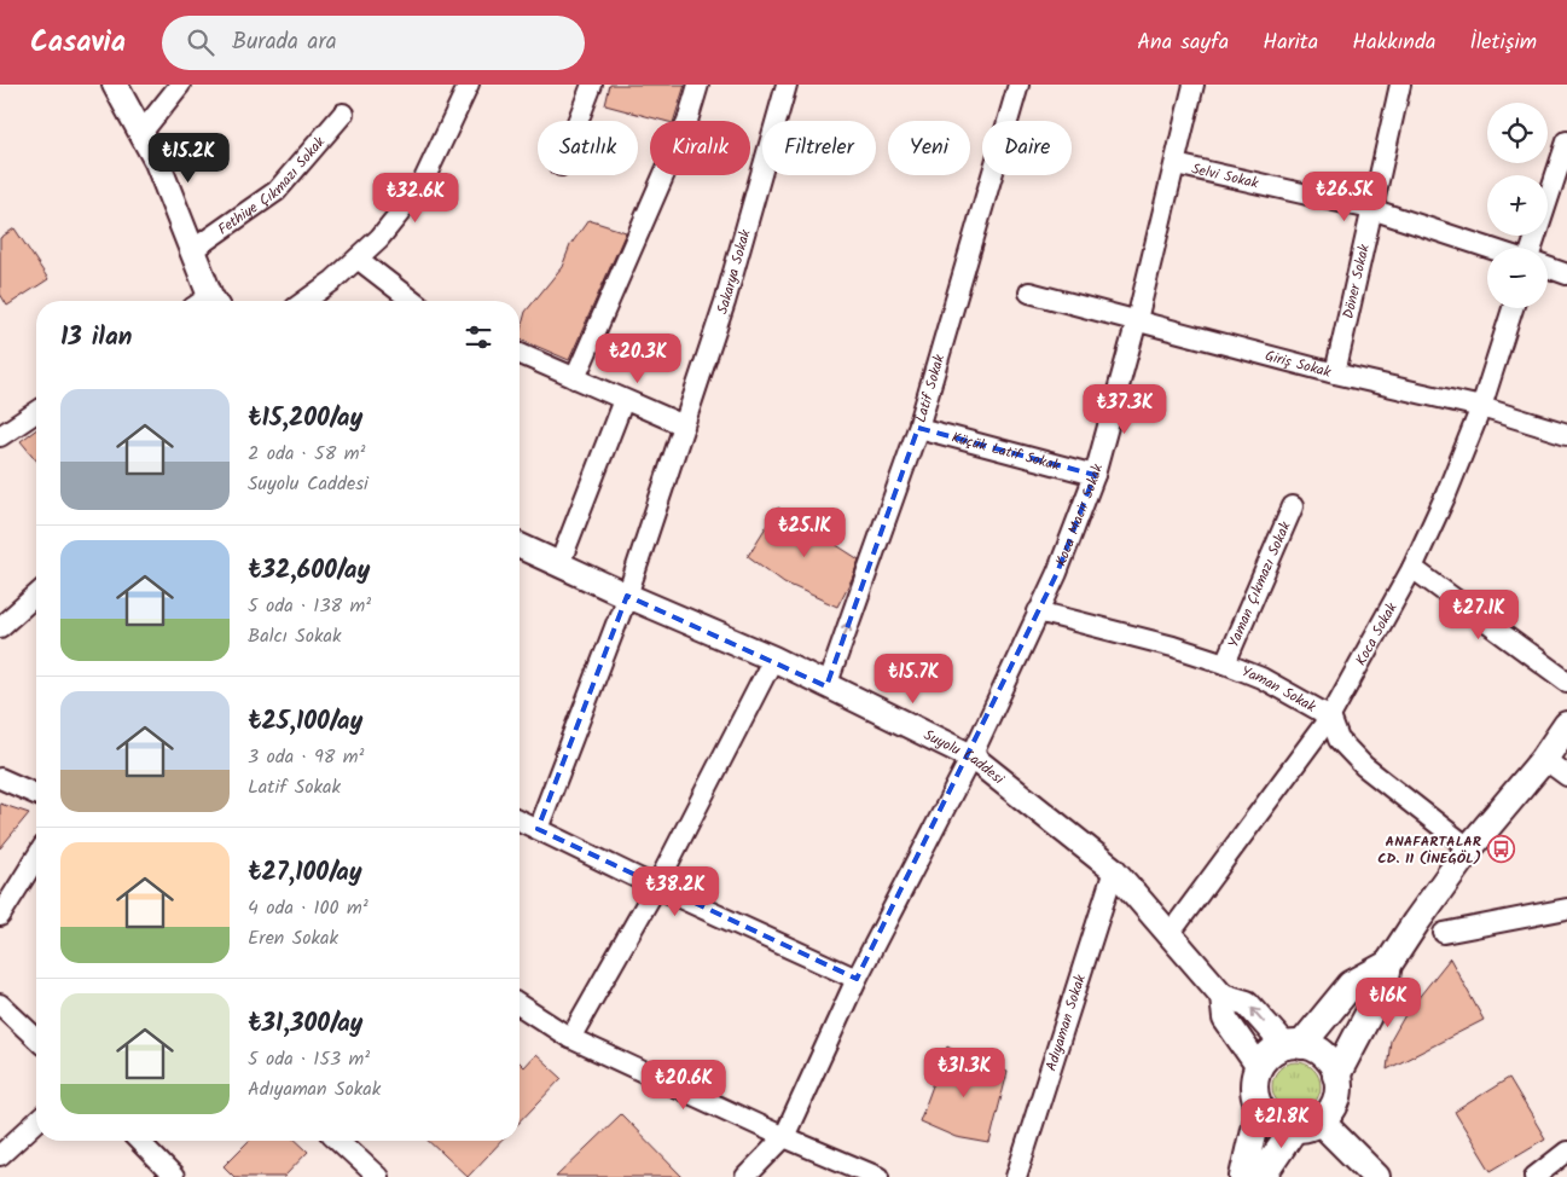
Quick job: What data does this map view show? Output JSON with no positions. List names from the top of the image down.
{
  "streets": {
    "street": [
      "Selvi Sokak",
      "Fethiye Çıkmazı Sokak",
      "Sakarya Sokak",
      "Döner Sokak",
      "Giriş Sokak",
      "Latif Sokak",
      "Küçük Latif Sokak",
      "Koca Macir Sokak",
      "Yaman Çıkmazı Sokak",
      "Koca Sokak",
      "Yaman Sokak",
      "Suyolu Caddesi",
      "Adıyaman Sokak"
    ]
  },
  "crossings": [
    ["Selvi Sokak", "Döner Sokak"],
    ["Selvi Sokak", "Koca Macir Sokak"],
    ["Sakarya Sokak", "Suyolu Caddesi"],
    ["Döner Sokak", "Giriş Sokak"],
    ["Giriş Sokak", "Koca Macir Sokak"],
    ["Giriş Sokak", "Koca Sokak"],
    ["Latif Sokak", "Küçük Latif Sokak"],
    ["Latif Sokak", "Suyolu Caddesi"],
    ["Küçük Latif Sokak", "Koca Macir Sokak"],
    ["Koca Macir Sokak", "Yaman Sokak"],
    ["Koca Macir Sokak", "Suyolu Caddesi"],
    ["Yaman Çıkmazı Sokak", "Yaman Sokak"],
    ["Koca Sokak", "Yaman Sokak"],
    ["Koca Sokak", "Suyolu Caddesi"],
    ["Suyolu Caddesi", "Adıyaman Sokak"]
  ],
  "one_way": ["Latif Sokak"],
  "places": {
    "bus stop": ["ANAFARTALAR CD. 11 (İNEGÖL)"]
  },
  "page": {
    "header": "Casavia",
    "search": "Burada ara",
    "nav": [
      "Ana sayfa",
      "Harita",
      "Hakkında",
      "İletişim"
    ],
    "map_buttons": ["+", "−"],
    "chip": [
      "Satılık",
      "Kiralık",
      "Filtreler",
      "Yeni",
      "Daire"
    ],
    "price": [
      "₺15.2K",
      "₺26.5K",
      "₺32.6K",
      "₺20.3K",
      "₺37.3K",
      "₺25.1K",
      "₺27.1K",
      "₺15.7K",
      "₺38.2K",
      "₺16K",
      "₺31.3K",
      "₺20.6K",
      "₺21.8K"
    ],
    "heading": "13 ilan",
    "list": [
      {
        "name": "₺15,200/ay",
        "note": "2 oda · 58 m² · Suyolu Caddesi"
      },
      {
        "name": "₺32,600/ay",
        "note": "5 oda · 138 m² · Balcı Sokak"
      },
      {
        "name": "₺25,100/ay",
        "note": "3 oda · 98 m² · Latif Sokak"
      },
      {
        "name": "₺27,100/ay",
        "note": "4 oda · 100 m² · Eren Sokak"
      },
      {
        "name": "₺31,300/ay",
        "note": "5 oda · 153 m² · Adıyaman Sokak"
      }
    ]
  }
}
